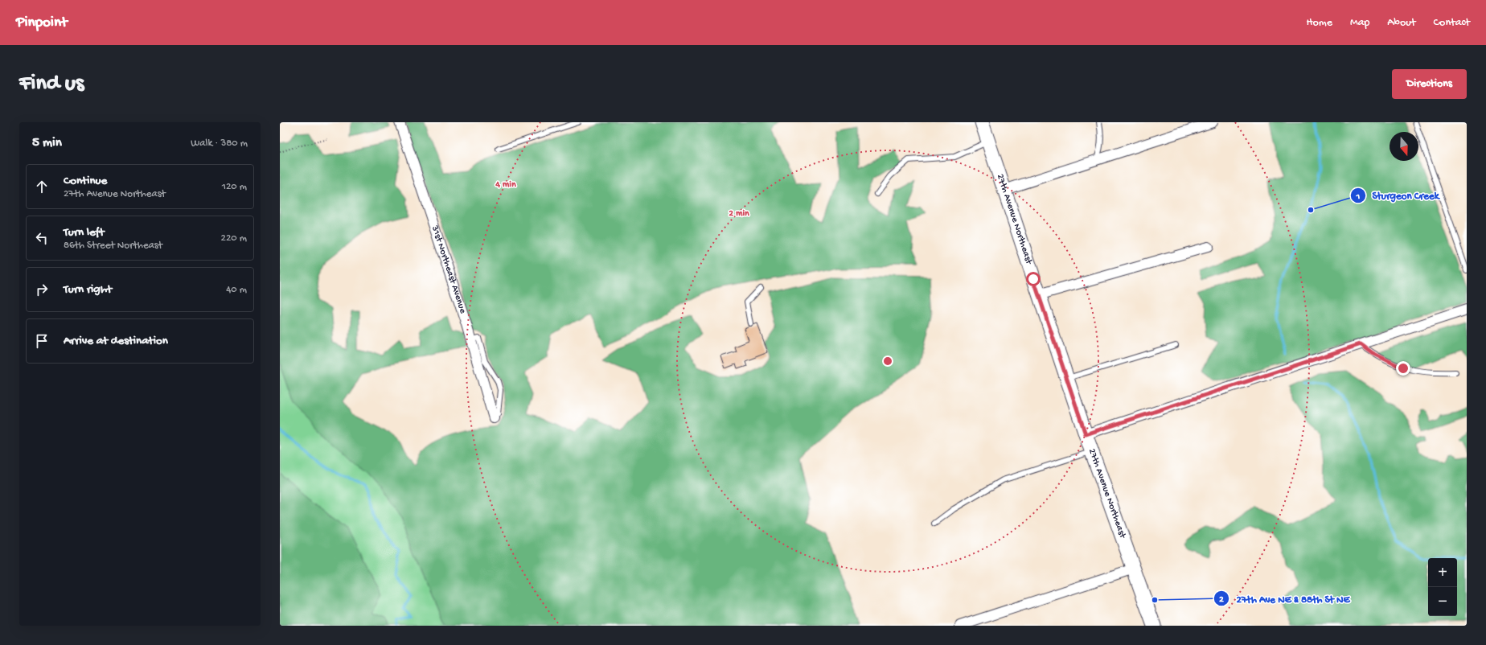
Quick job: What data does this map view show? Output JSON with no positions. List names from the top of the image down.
{
  "streets": {
    "street": ["27th Avenue Northeast", "31st Northeast Avenue"]
  },
  "places": ["Sturgeon Creek", "27th Ave NE & 88th St NE"],
  "north": "bottom",
  "page": {
    "header": "Pinpoint",
    "nav": [
      "Home",
      "Map",
      "About",
      "Contact"
    ],
    "buttons": "Directions",
    "title": "Find us",
    "heading": ["5 min", "Walk · 380 m"],
    "list": [
      ["Continue", "27th Avenue Northeast", "120 m"],
      ["Turn left", "86th Street Northeast", "220 m"],
      ["Turn right", "40 m"],
      "Arrive at destination"
    ],
    "map_buttons": ["+", "−"]
  },
  "rings": ["4 min", "2 min"]
}
